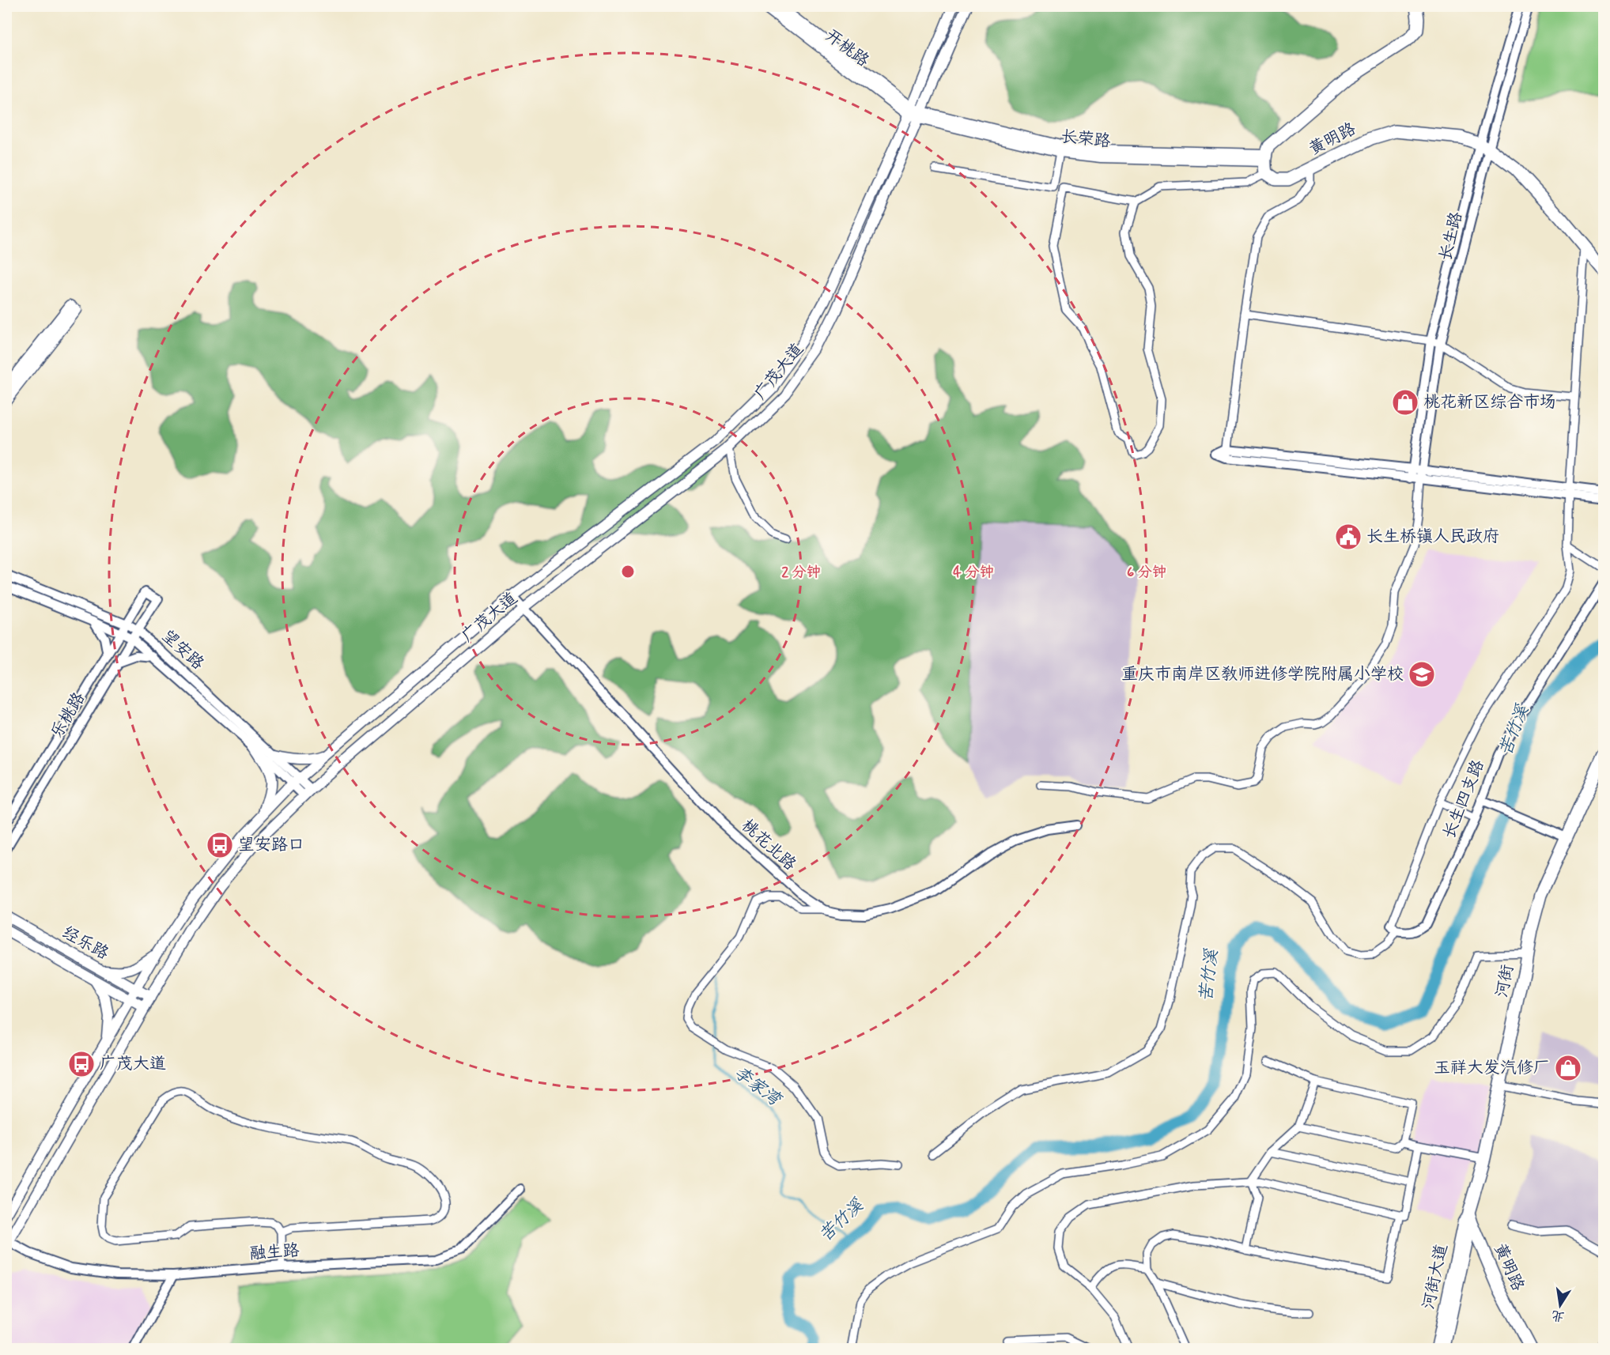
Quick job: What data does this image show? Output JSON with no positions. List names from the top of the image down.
{
  "streets": {
    "highway": ["黄明路", "河街"],
    "main road": [
      "开桃路",
      "长荣路",
      "广茂大道",
      "经乐路",
      "河街大道"
    ],
    "street": [
      "长生路",
      "望安路",
      "乐桃路",
      "长生四支路",
      "桃花北路",
      "融生路"
    ]
  },
  "crossings": [
    ["开桃路", "长荣路"],
    ["开桃路", "广茂大道"],
    ["长荣路", "黄明路"],
    ["长荣路", "广茂大道"],
    ["黄明路", "长生路"],
    ["黄明路", "河街"],
    ["黄明路", "河街大道"],
    ["广茂大道", "望安路"],
    ["广茂大道", "桃花北路"],
    ["广茂大道", "经乐路"],
    ["广茂大道", "融生路"],
    ["望安路", "乐桃路"],
    ["河街", "河街大道"]
  ],
  "water": ["苦竹溪", "李家湾"],
  "places": {
    "shop": ["桃花新区综合市场", "玉祥大发汽修厂"],
    "public building": ["长生桥镇人民政府"],
    "school or university": ["重庆市南岸区教师进修学院附属小学校"],
    "bus stop": ["望安路口", "广茂大道"]
  },
  "north": "bottom",
  "rings": ["2 分钟", "4 分钟", "6 分钟"]
}
